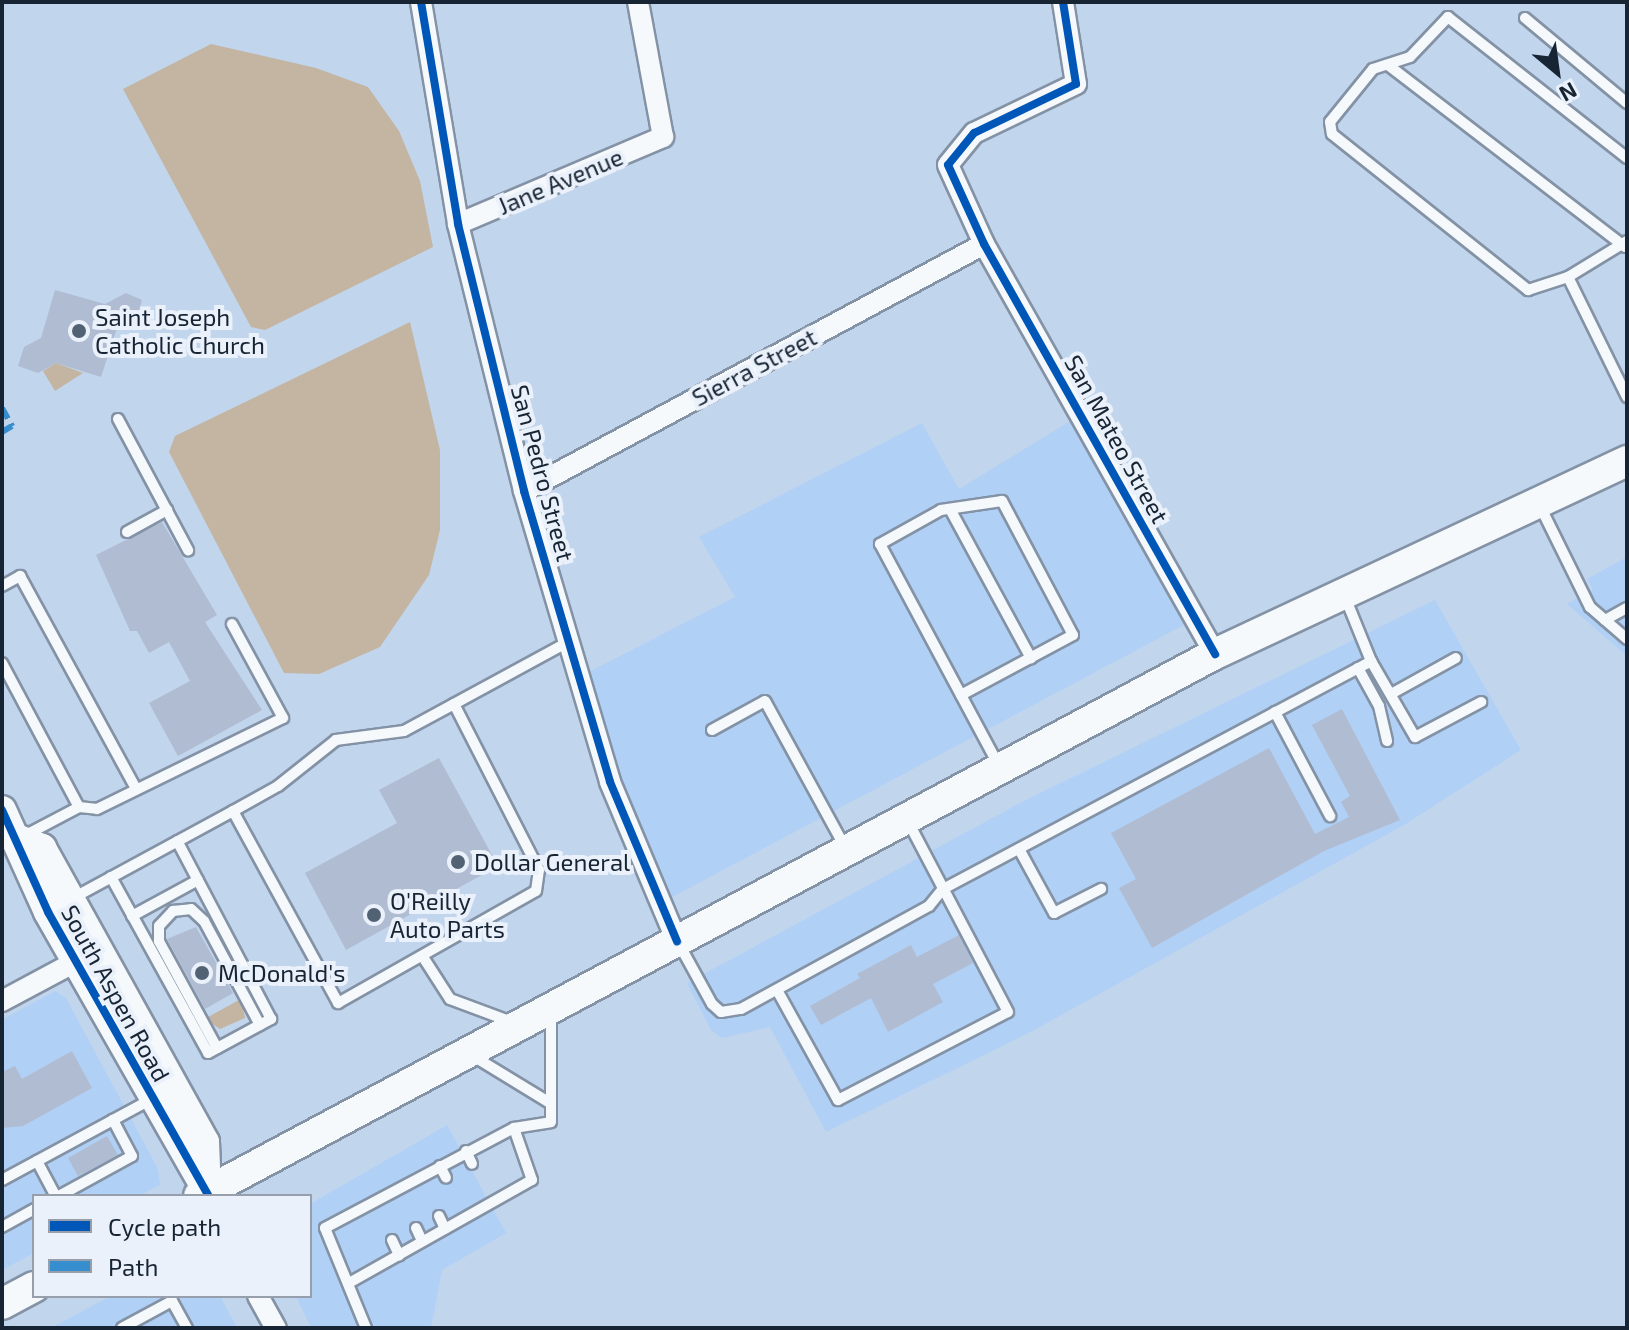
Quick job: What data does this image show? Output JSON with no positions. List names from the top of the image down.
{
  "streets": {
    "street": [
      "Jane Avenue",
      "Sierra Street",
      "San Mateo Street",
      "San Pedro Street",
      "South Aspen Road"
    ]
  },
  "crossings": [
    ["Jane Avenue", "San Pedro Street"],
    ["Sierra Street", "San Mateo Street"],
    ["Sierra Street", "San Pedro Street"]
  ],
  "places": [
    "Saint Joseph Catholic Church",
    "Dollar General",
    "O'Reilly Auto Parts",
    "McDonald's"
  ],
  "legend": ["Cycle path", "Path"],
  "north": "bottom right"
}
